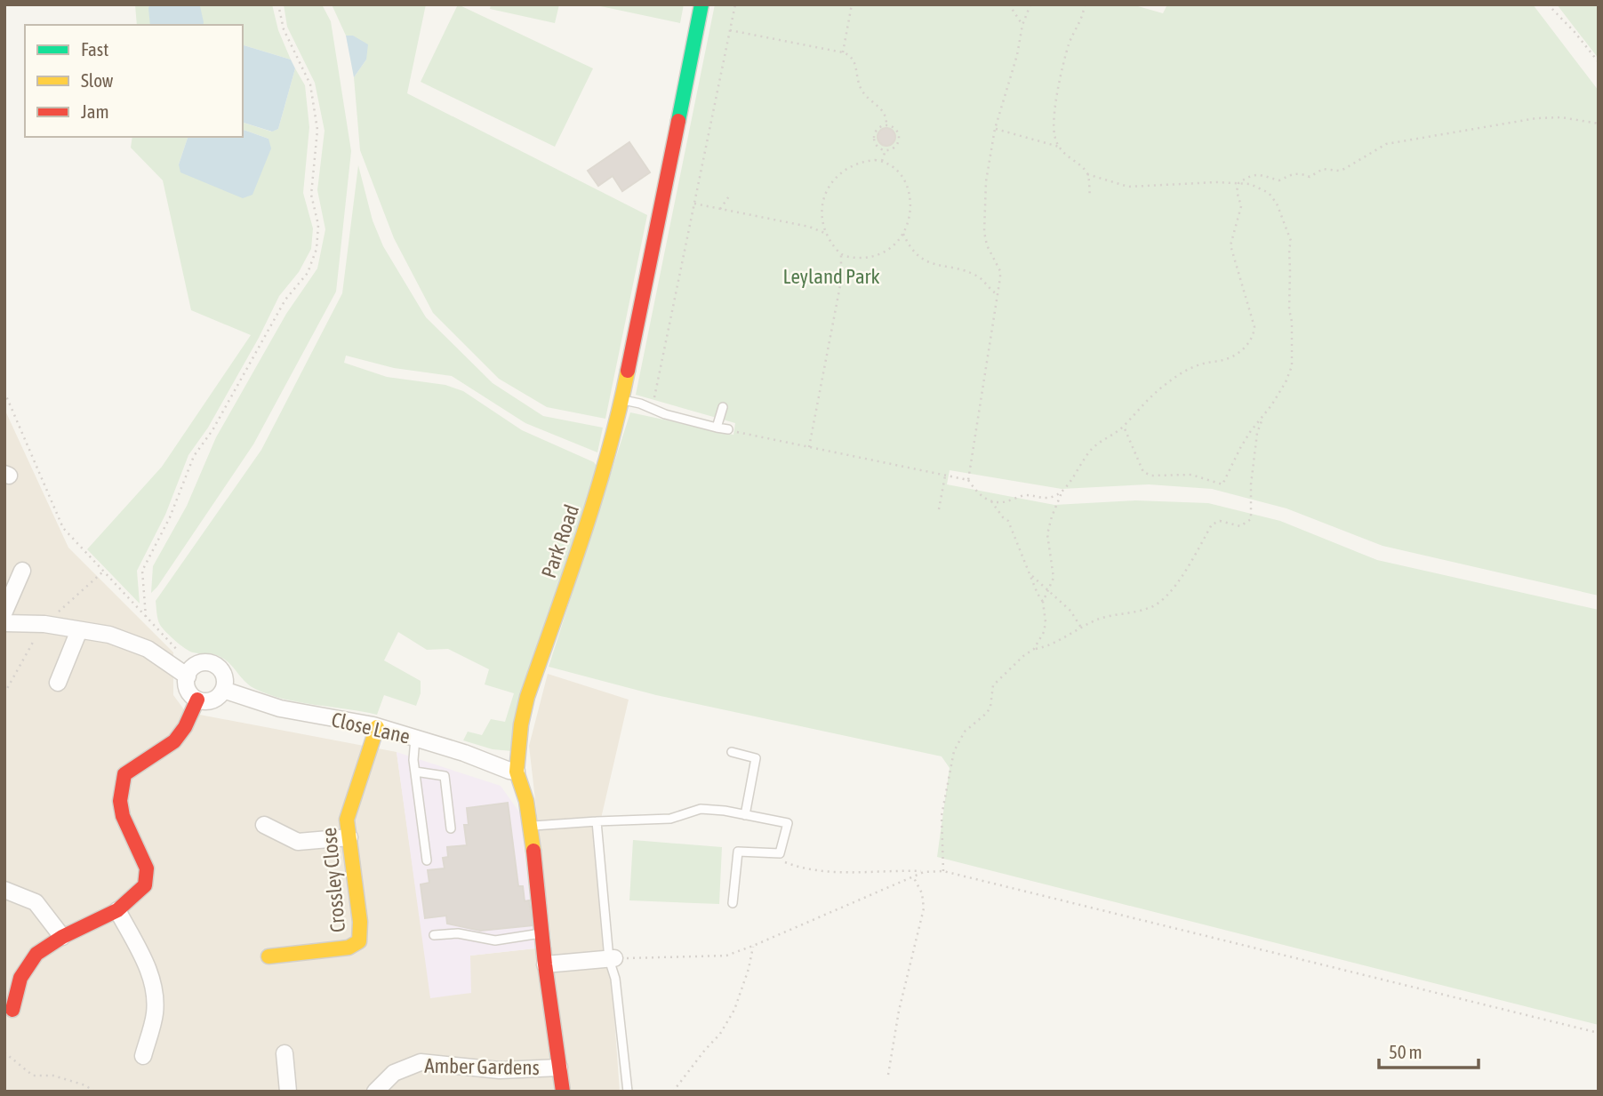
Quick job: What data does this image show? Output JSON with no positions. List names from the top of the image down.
{
  "streets": {
    "street": [
      "Park Road",
      "Close Lane",
      "Crossley Close",
      "Amber Gardens"
    ]
  },
  "crossings": [
    ["Park Road", "Close Lane"],
    ["Park Road", "Amber Gardens"],
    ["Close Lane", "Crossley Close"]
  ],
  "parks": ["Leyland Park"],
  "legend": ["Fast", "Slow", "Jam"],
  "scale_bar": "50 m"
}
